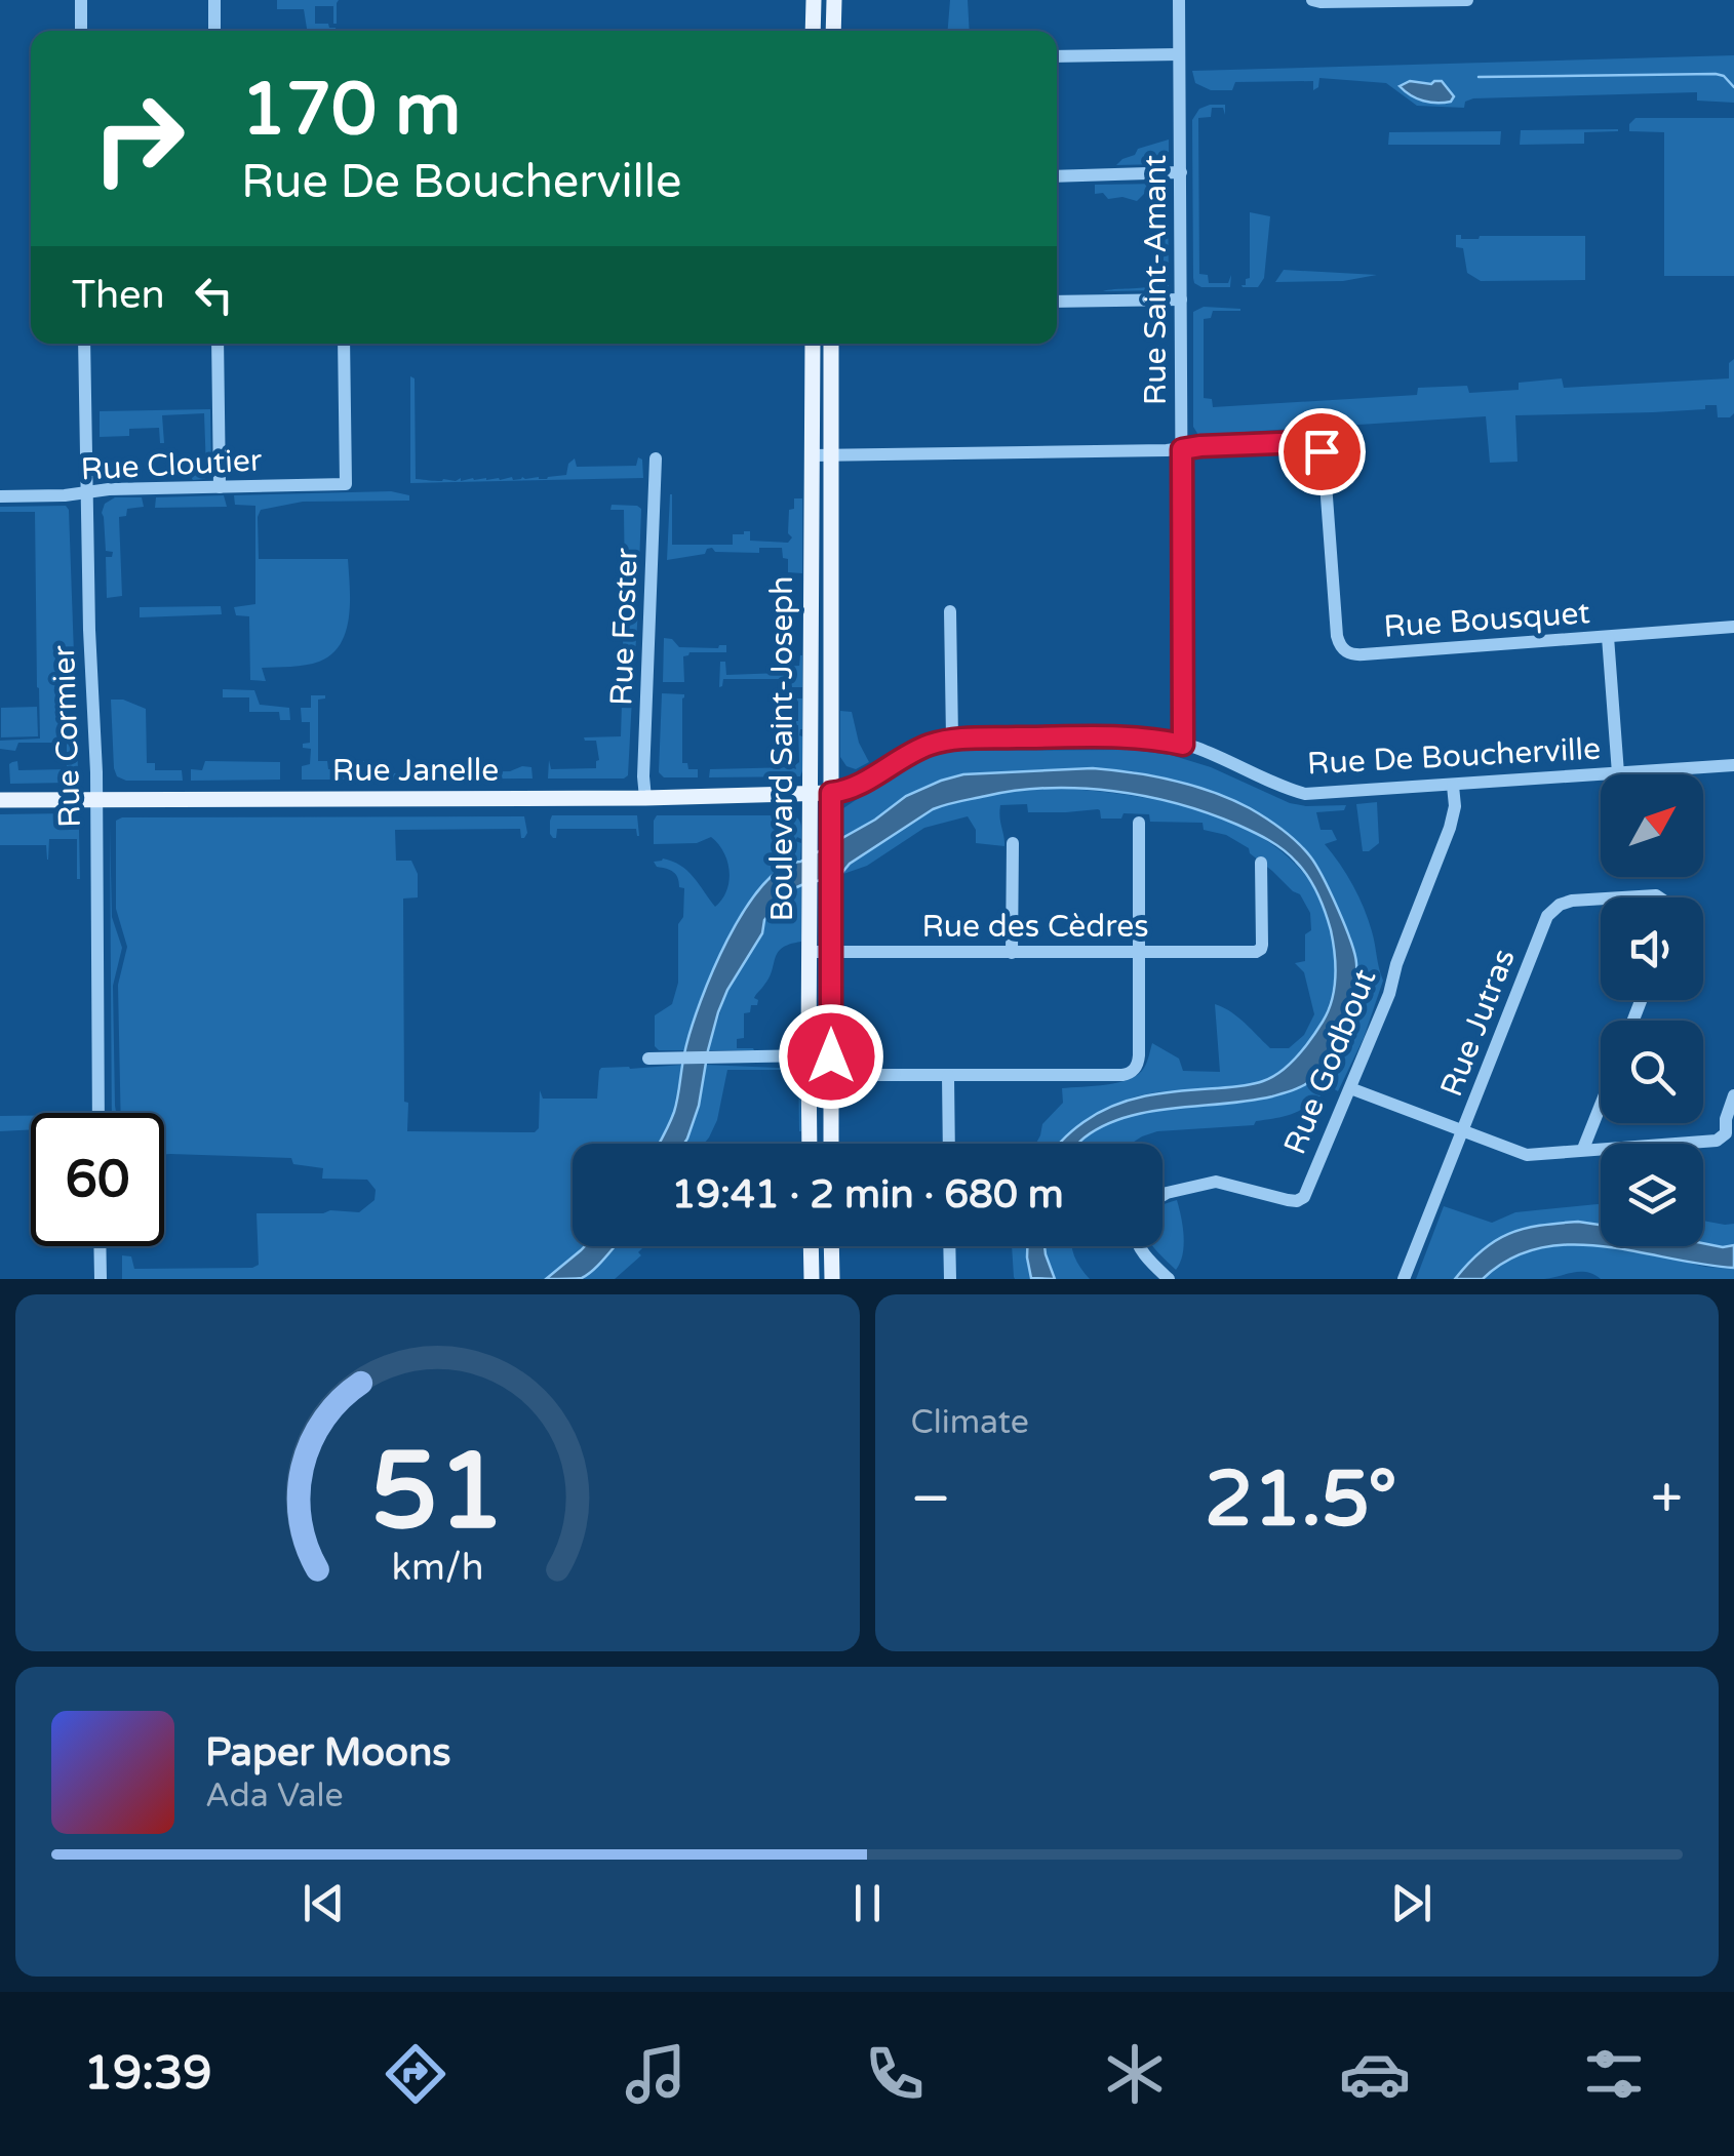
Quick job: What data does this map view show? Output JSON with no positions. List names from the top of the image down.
{
  "streets": {
    "main road": ["Boulevard Saint-Joseph", "Rue Janelle"],
    "street": [
      "Rue Saint-Amant",
      "Rue Cloutier",
      "Rue Bousquet",
      "Rue Foster",
      "Rue Cormier",
      "Rue De Boucherville",
      "Rue des Cèdres",
      "Rue Jutras",
      "Rue Godbout"
    ]
  },
  "crossings": [
    ["Rue Saint-Amant", "Rue Bousquet"],
    ["Rue Saint-Amant", "Rue De Boucherville"],
    ["Rue Cloutier", "Rue Cormier"],
    ["Rue Bousquet", "Boulevard Saint-Joseph"],
    ["Rue Foster", "Rue Janelle"],
    ["Rue Cormier", "Rue Janelle"],
    ["Boulevard Saint-Joseph", "Rue De Boucherville"],
    ["Boulevard Saint-Joseph", "Rue Janelle"],
    ["Boulevard Saint-Joseph", "Rue des Cèdres"],
    ["Rue De Boucherville", "Rue Janelle"],
    ["Rue De Boucherville", "Rue Godbout"]
  ],
  "north": "top right",
  "page": {
    "turn": ["170 m", "Rue De Boucherville"],
    "then": "Then",
    "limit": "60",
    "trip": "19:41 · 2 min · 680 m",
    "tile": "Climate",
    "heat": ["−", "21.5°", "+"],
    "song": ["Paper Moons", "Ada Vale"],
    "tabs": "19:39",
    "gauge": ["51", "km/h"]
  }
}
